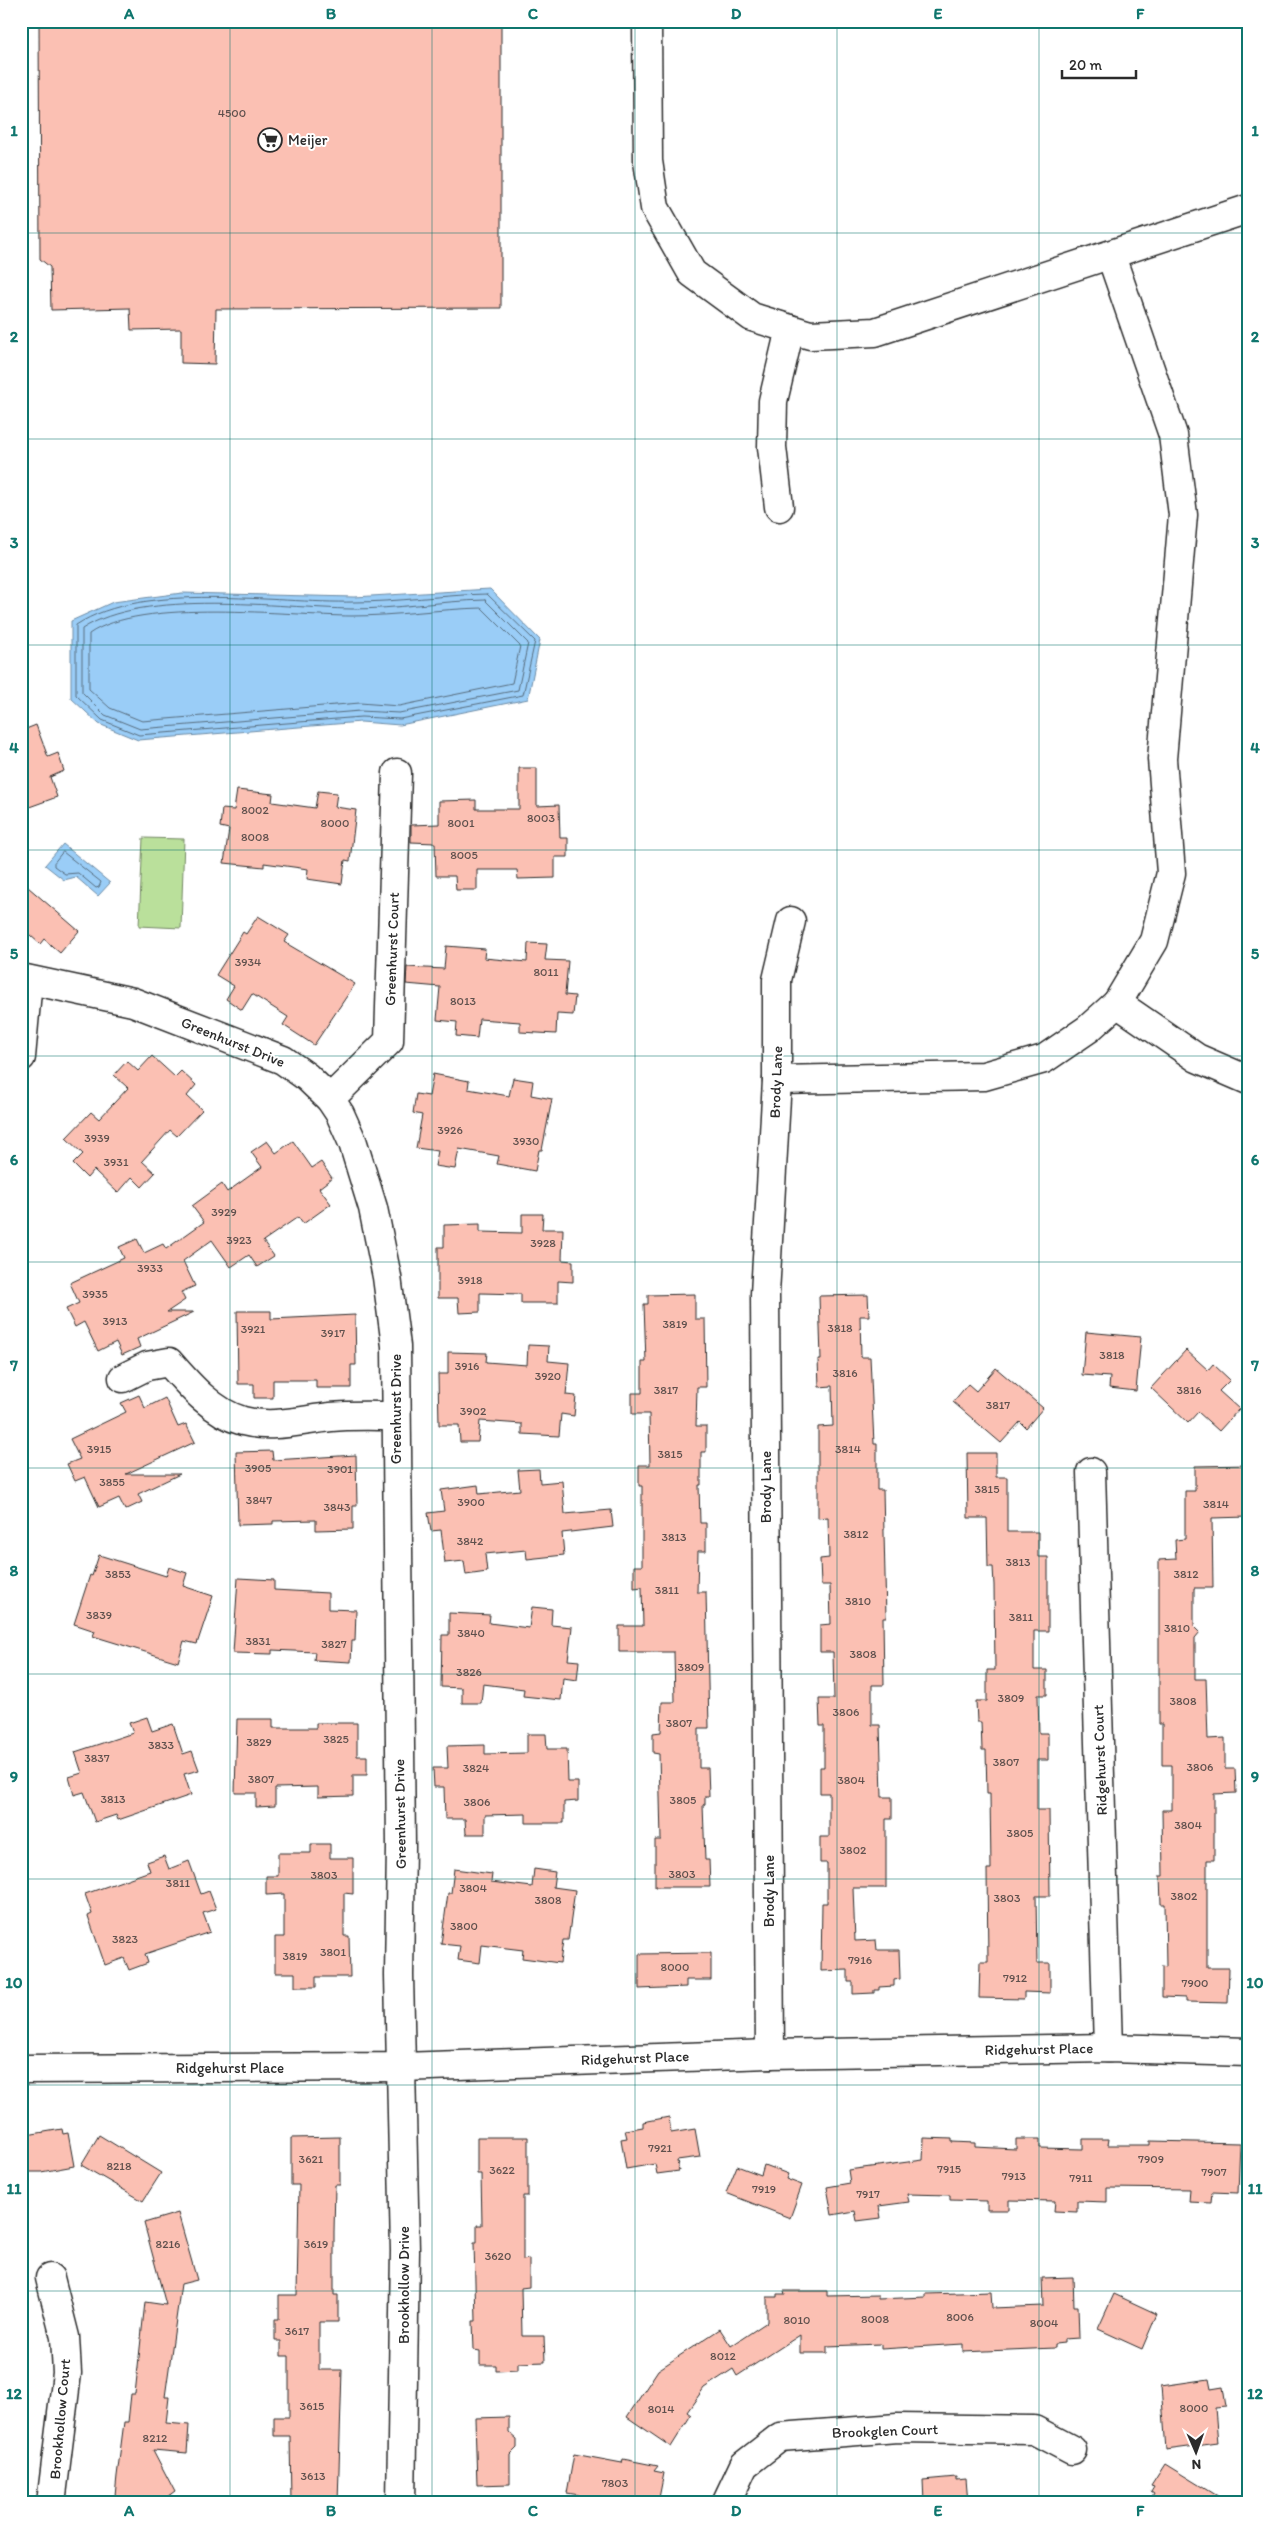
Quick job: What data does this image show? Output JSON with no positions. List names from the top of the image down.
{
  "streets": {
    "street": [
      "Greenhurst Court",
      "Greenhurst Drive",
      "Brody Lane",
      "Ridgehurst Court",
      "Ridgehurst Place",
      "Brookhollow Drive",
      "Brookhollow Court",
      "Brookglen Court"
    ]
  },
  "crossings": [
    ["Greenhurst Court", "Greenhurst Drive"],
    ["Greenhurst Drive", "Ridgehurst Place"],
    ["Greenhurst Drive", "Brookhollow Drive"],
    ["Brody Lane", "Ridgehurst Place"],
    ["Ridgehurst Court", "Ridgehurst Place"],
    ["Ridgehurst Place", "Brookhollow Drive"]
  ],
  "places": {
    "supermarket": ["Meijer"]
  },
  "house_numbers": [
    "4500",
    "8002",
    "8003",
    "8000",
    "8001",
    "8008",
    "8005",
    "3934",
    "8011",
    "8013",
    "3926",
    "3939",
    "3930",
    "3931",
    "3929",
    "3923",
    "3928",
    "3933",
    "3918",
    "3935",
    "3913",
    "3819",
    "3818",
    "3921",
    "3917",
    "3818",
    "3916",
    "3816",
    "3920",
    "3817",
    "3816",
    "3817",
    "3902",
    "3915",
    "3814",
    "3815",
    "3905",
    "3901",
    "3855",
    "3815",
    "3847",
    "3900",
    "3814",
    "3843",
    "3812",
    "3813",
    "3842",
    "3813",
    "3853",
    "3812",
    "3811",
    "3810",
    "3839",
    "3811",
    "3810",
    "3840",
    "3831",
    "3827",
    "3808",
    "3809",
    "3826",
    "3809",
    "3808",
    "3806",
    "3807",
    "3825",
    "3829",
    "3833",
    "3837",
    "3807",
    "3806",
    "3824",
    "3807",
    "3804",
    "3813",
    "3805",
    "3806",
    "3804",
    "3805",
    "3802",
    "3803",
    "3803",
    "3811",
    "3804",
    "3802",
    "3803",
    "3808",
    "3800",
    "3823",
    "3801",
    "3819",
    "7916",
    "8000",
    "7912",
    "7900",
    "7921",
    "3621",
    "7909",
    "8218",
    "7915",
    "3622",
    "7907",
    "7913",
    "7911",
    "7919",
    "7917",
    "8216",
    "3619",
    "3620",
    "8006",
    "8008",
    "8010",
    "8004",
    "3617",
    "8012",
    "3615",
    "8000",
    "8014",
    "8212",
    "3613",
    "7803"
  ],
  "scale_bar": "20 m",
  "north": "bottom",
  "grid": {
    "columns": [
      "A",
      "B",
      "C",
      "D",
      "E",
      "F"
    ],
    "rows": [
      "1",
      "2",
      "3",
      "4",
      "5",
      "6",
      "7",
      "8",
      "9",
      "10",
      "11",
      "12"
    ]
  }
}
